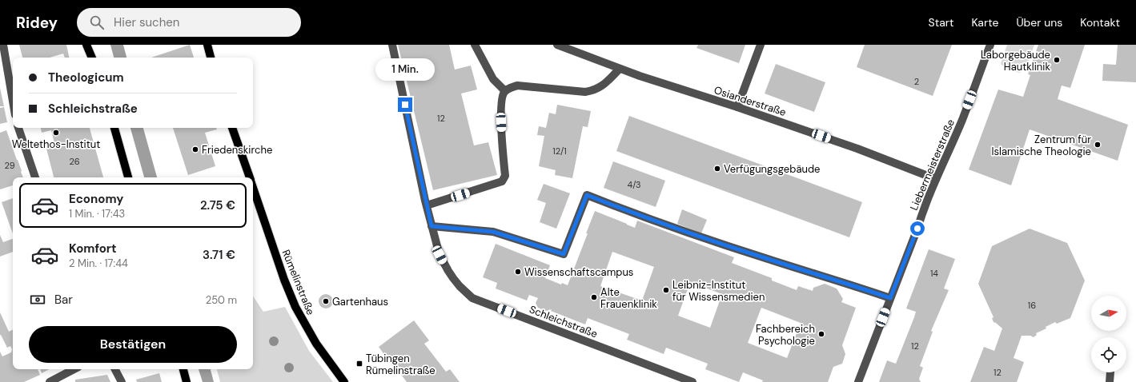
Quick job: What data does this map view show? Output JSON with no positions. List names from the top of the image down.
{
  "streets": {
    "main road": ["Rümelinstraße"],
    "street": ["Osianderstraße", "Liebermeisterstraße", "Schleichstraße"]
  },
  "crossings": [
    ["Osianderstraße", "Liebermeisterstraße"]
  ],
  "places": {
    "other": [
      "Laborgebäude Hautklinik",
      "Weltethos-Institut",
      "Zentrum für Islamische Theologie",
      "Friedenskirche",
      "Verfügungsgebäude",
      "Wissenschaftscampus",
      "Leibniz-Institut für Wissensmedien",
      "Alte Frauenklinik",
      "Gartenhaus",
      "Fachbereich Psychologie"
    ],
    "transit": ["Tübingen Rümelinstraße"]
  },
  "house_numbers": [
    "2",
    "12",
    "12/1",
    "26",
    "29",
    "4/3",
    "14",
    "16",
    "12",
    "12"
  ],
  "north": "right",
  "page": {
    "header": "Ridey",
    "search": "Hier suchen",
    "nav": [
      "Start",
      "Karte",
      "Über uns",
      "Kontakt"
    ],
    "banner": ["Theologicum", "Schleichstraße"],
    "bubble": "1 Min.",
    "list": [
      {
        "name": "Economy",
        "note": "1 Min. · 17:43",
        "value": "2.75 €"
      },
      {
        "name": "Komfort",
        "note": "2 Min. · 17:44",
        "value": "3.71 €"
      }
    ],
    "pay": ["Bar", "250 m"],
    "buttons": "Bestätigen"
  }
}
